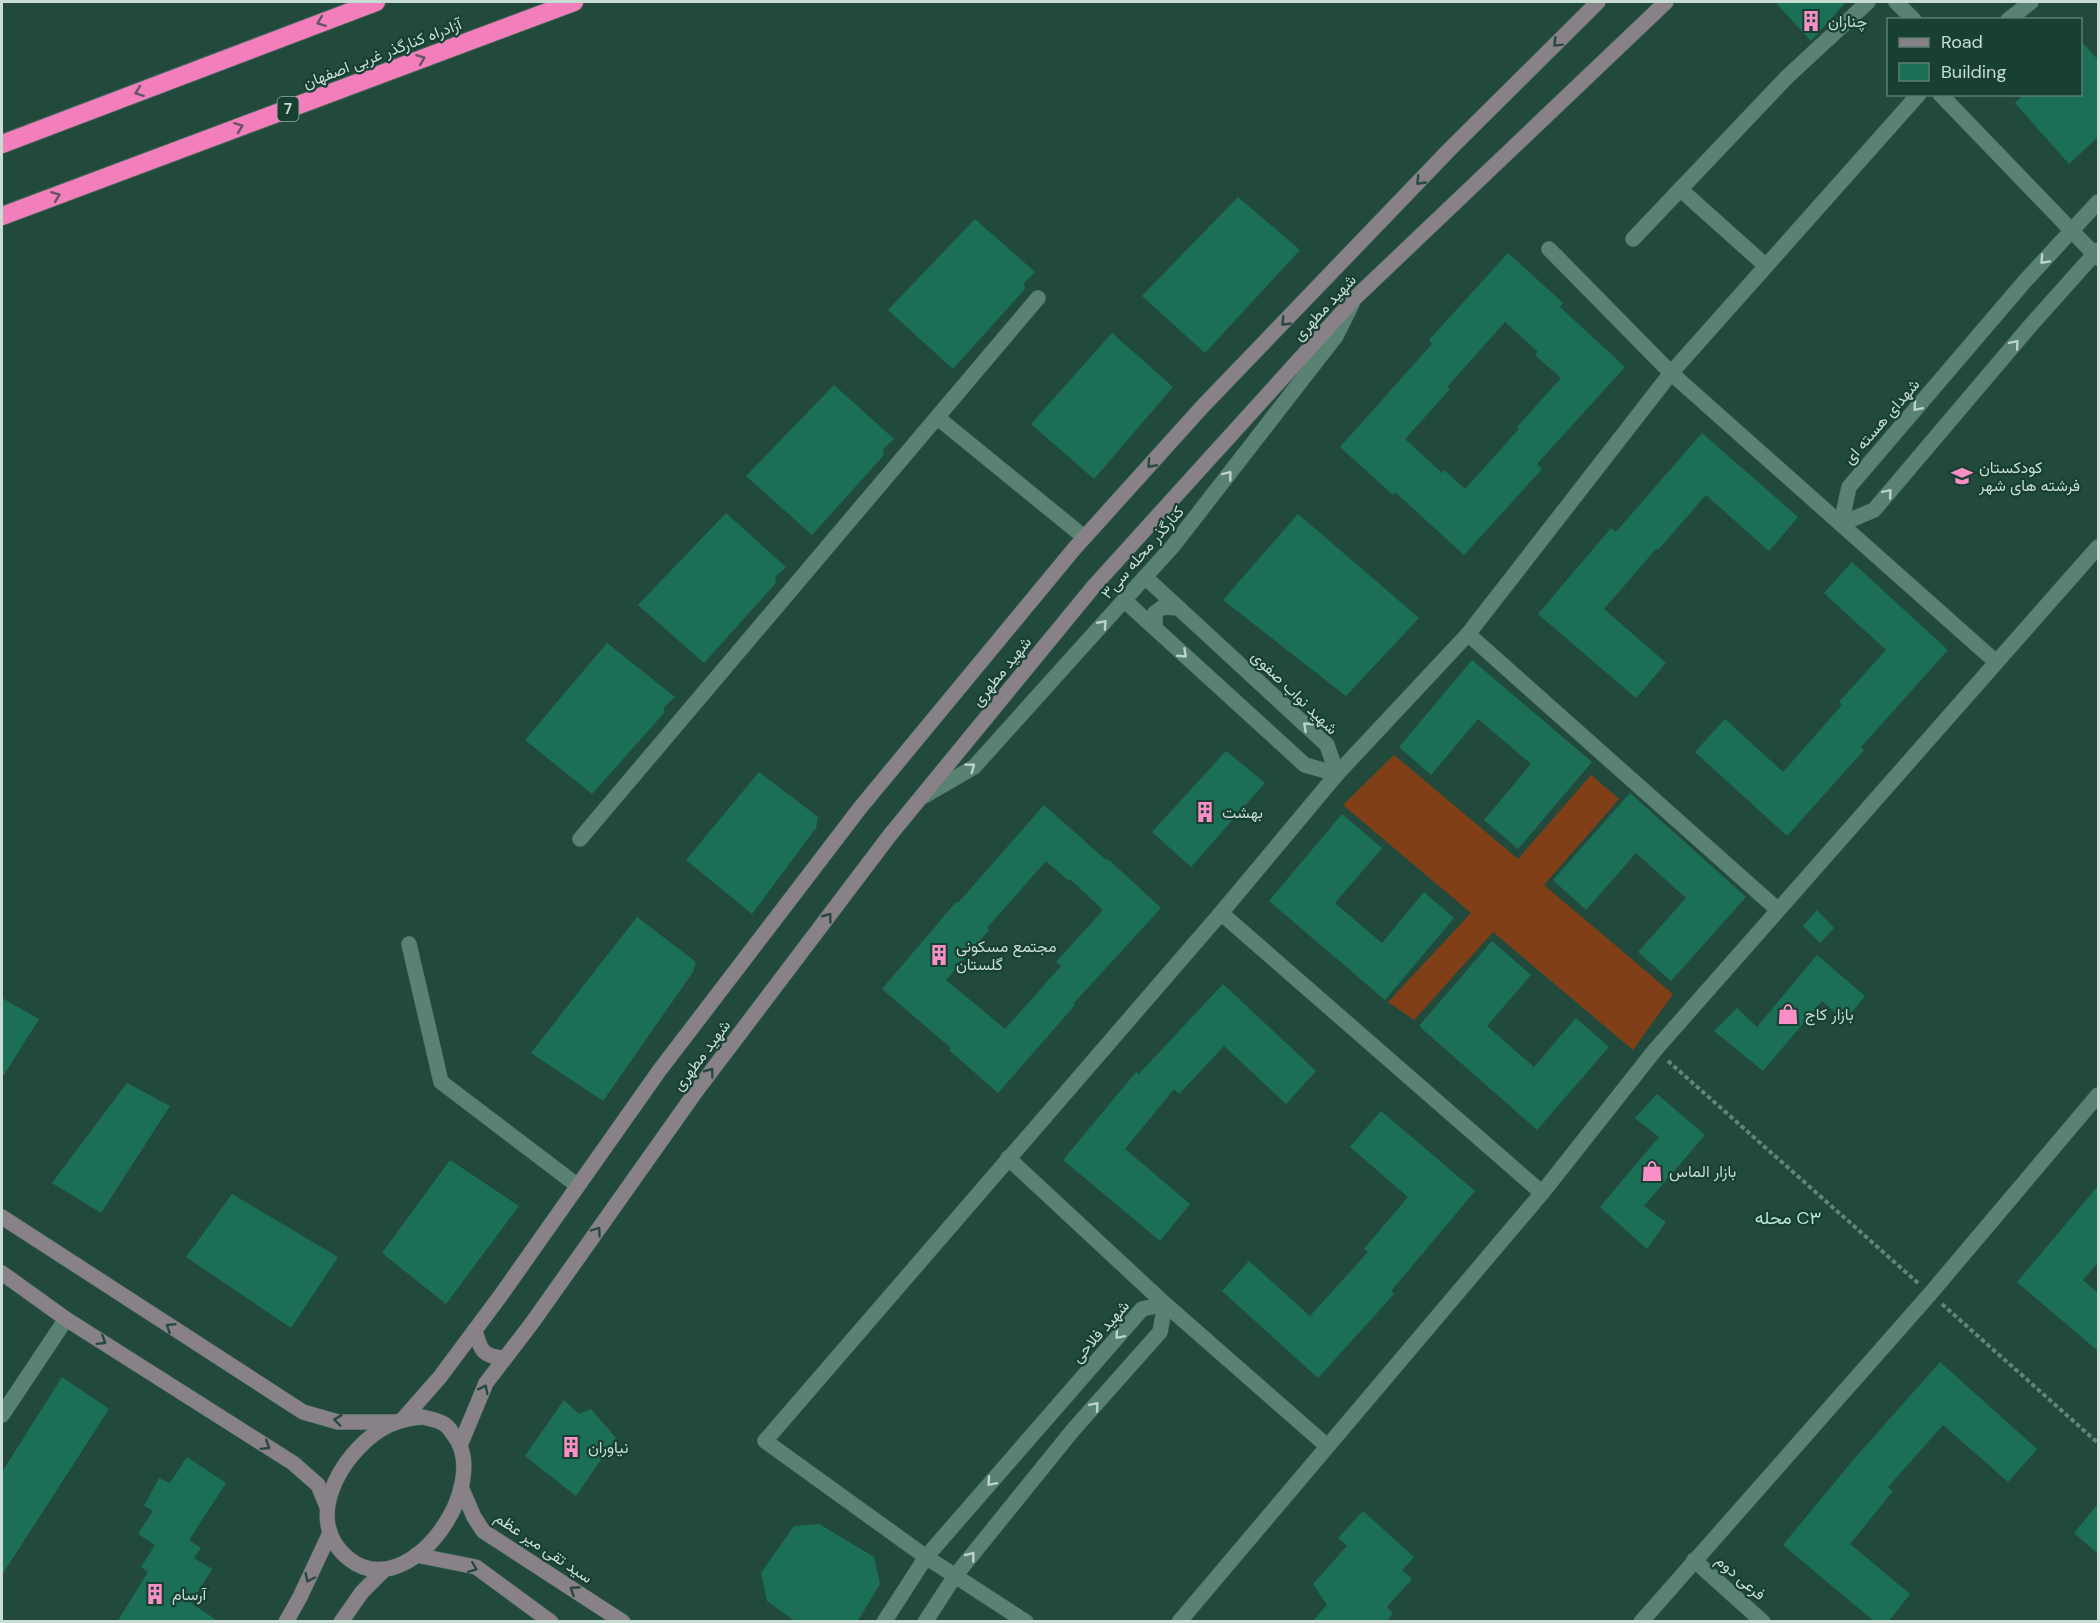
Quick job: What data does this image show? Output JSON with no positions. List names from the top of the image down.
{
  "streets": {
    "highway": ["آزادراه کنارگذر غربی اصفهان", "7"],
    "main road": ["شهید مطهری", "سید تقی میر عظم"],
    "street": [
      "شهدای هسته ای",
      "کنارگذر محله سی۳",
      "شهید نواب صفوی",
      "شهید فلاحی",
      "فرعی دوم"
    ]
  },
  "crossings": [
    ["شهید مطهری", "کنارگذر محله سی۳"],
    ["شهید مطهری", "سید تقی میر عظم"],
    ["کنارگذر محله سی۳", "شهید نواب صفوی"]
  ],
  "one_way": ["کنارگذر محله سی۳"],
  "districts": ["محله C۳"],
  "places": {
    "building": [
      "چناران",
      "بهشت",
      "مجتمع مسکونی گلستان",
      "نیاوران",
      "آرسام"
    ],
    "school or university": ["کودکستان فرشته های شهر"],
    "shop": ["بازار کاج", "بازار الماس"]
  },
  "legend": ["Road", "Building"]
}
